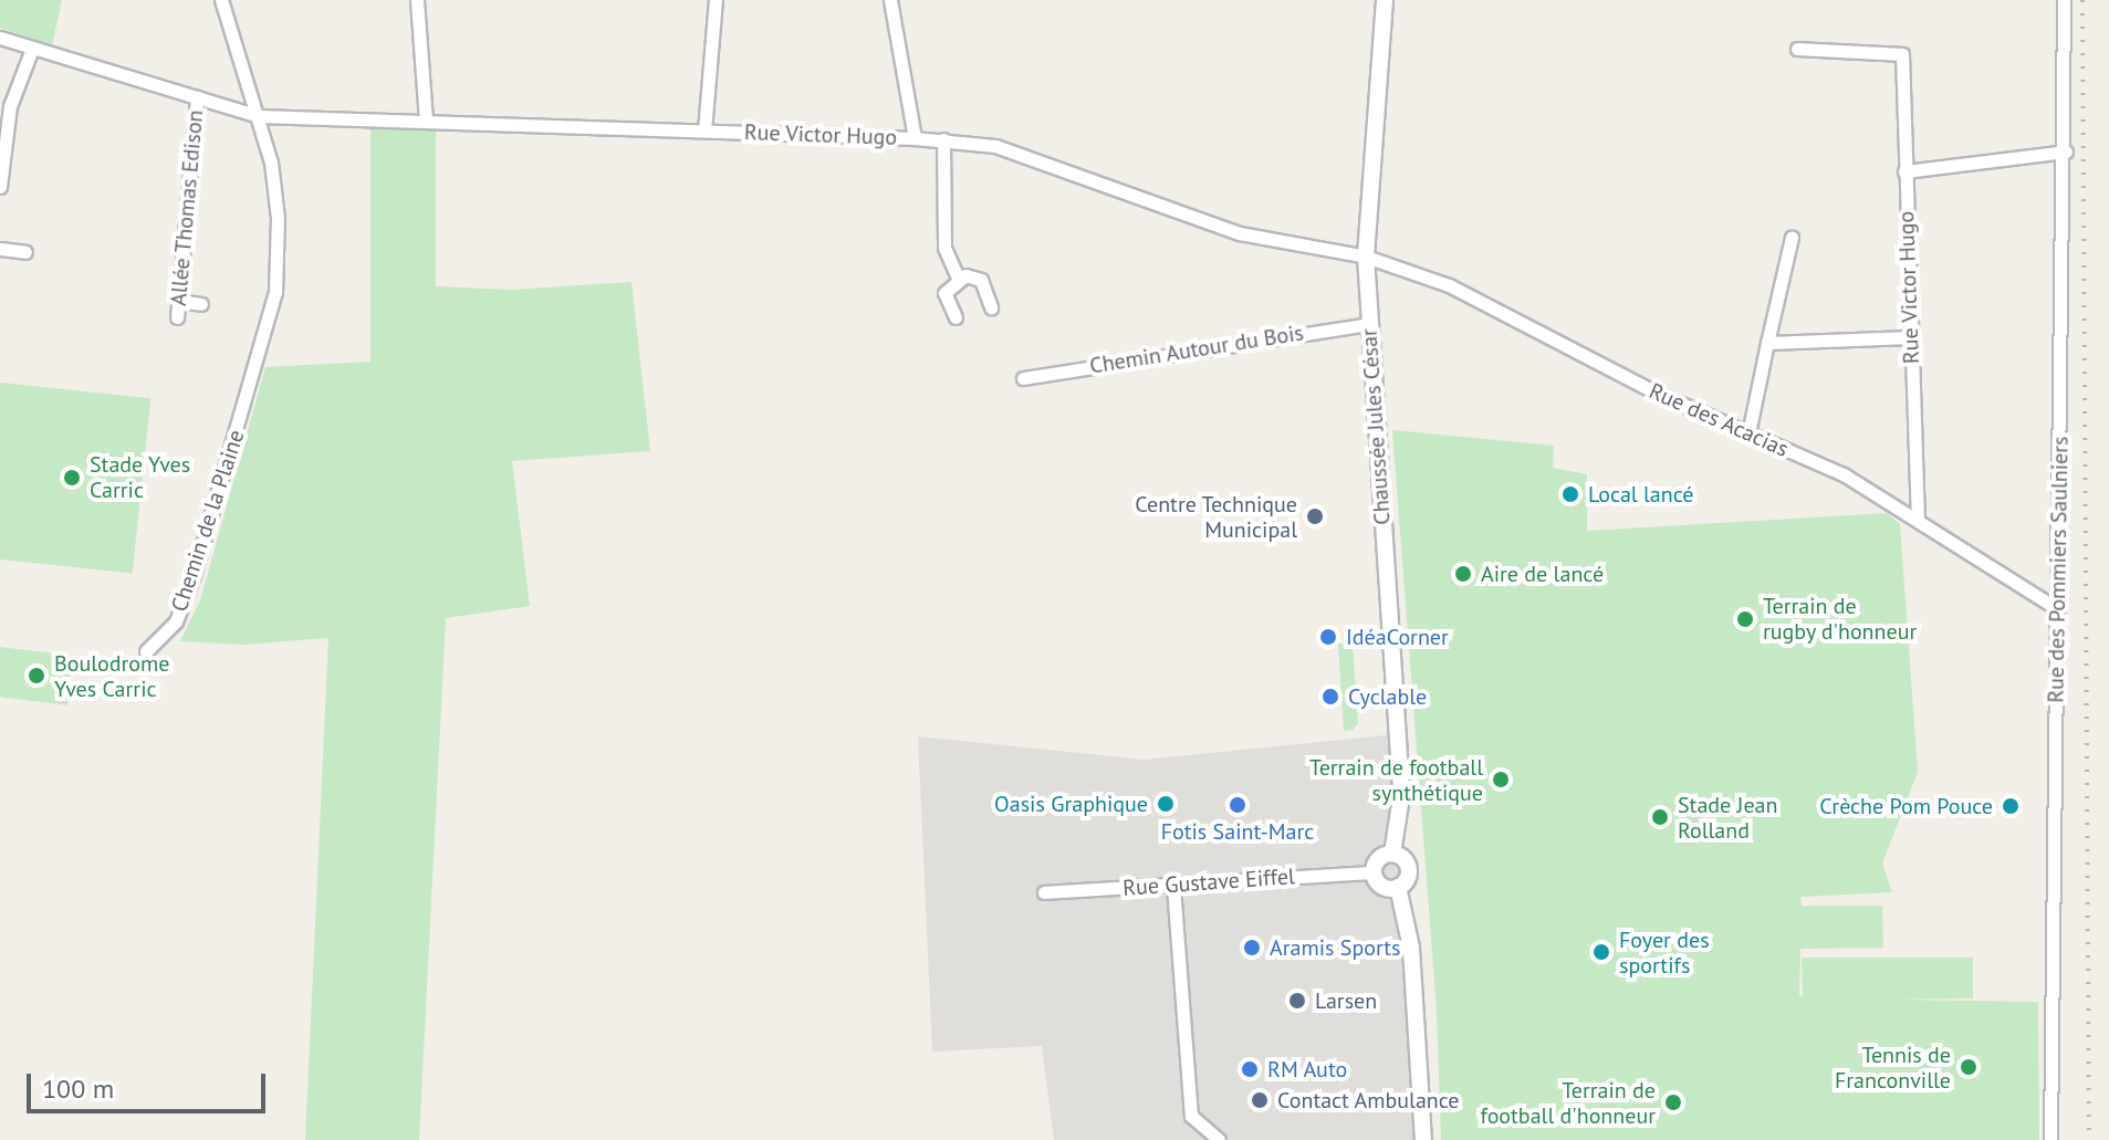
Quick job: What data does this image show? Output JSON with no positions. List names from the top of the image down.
{
  "streets": {
    "street": [
      "Rue Victor Hugo",
      "Allée Thomas Edison",
      "Chemin Autour du Bois",
      "Rue des Acacias",
      "Chaussée Jules César",
      "Chemin de la Plaine",
      "Rue des Pommiers Saulniers",
      "Rue Gustave Eiffel"
    ]
  },
  "crossings": [
    ["Rue Victor Hugo", "Allée Thomas Edison"],
    ["Rue Victor Hugo", "Rue des Acacias"],
    ["Rue Victor Hugo", "Chaussée Jules César"],
    ["Rue Victor Hugo", "Chemin de la Plaine"],
    ["Chemin Autour du Bois", "Chaussée Jules César"],
    ["Rue des Acacias", "Chaussée Jules César"],
    ["Rue des Acacias", "Rue des Pommiers Saulniers"],
    ["Chaussée Jules César", "Rue Gustave Eiffel"]
  ],
  "places": [
    "Stade Yves Carric",
    "Local lancé",
    "Centre Technique Municipal",
    "Aire de lancé",
    "Terrain de rugby d'honneur",
    "IdéaCorner",
    "Boulodrome Yves Carric",
    "Cyclable",
    "Terrain de football synthétique",
    "Oasis Graphique",
    "Fotis Saint-Marc",
    "Crèche Pom Pouce",
    "Stade Jean Rolland",
    "Aramis Sports",
    "Foyer des sportifs",
    "Larsen",
    "Tennis de Franconville",
    "RM Auto",
    "Contact Ambulance",
    "Terrain de football d'honneur"
  ],
  "scale_bar": "100 m"
}
